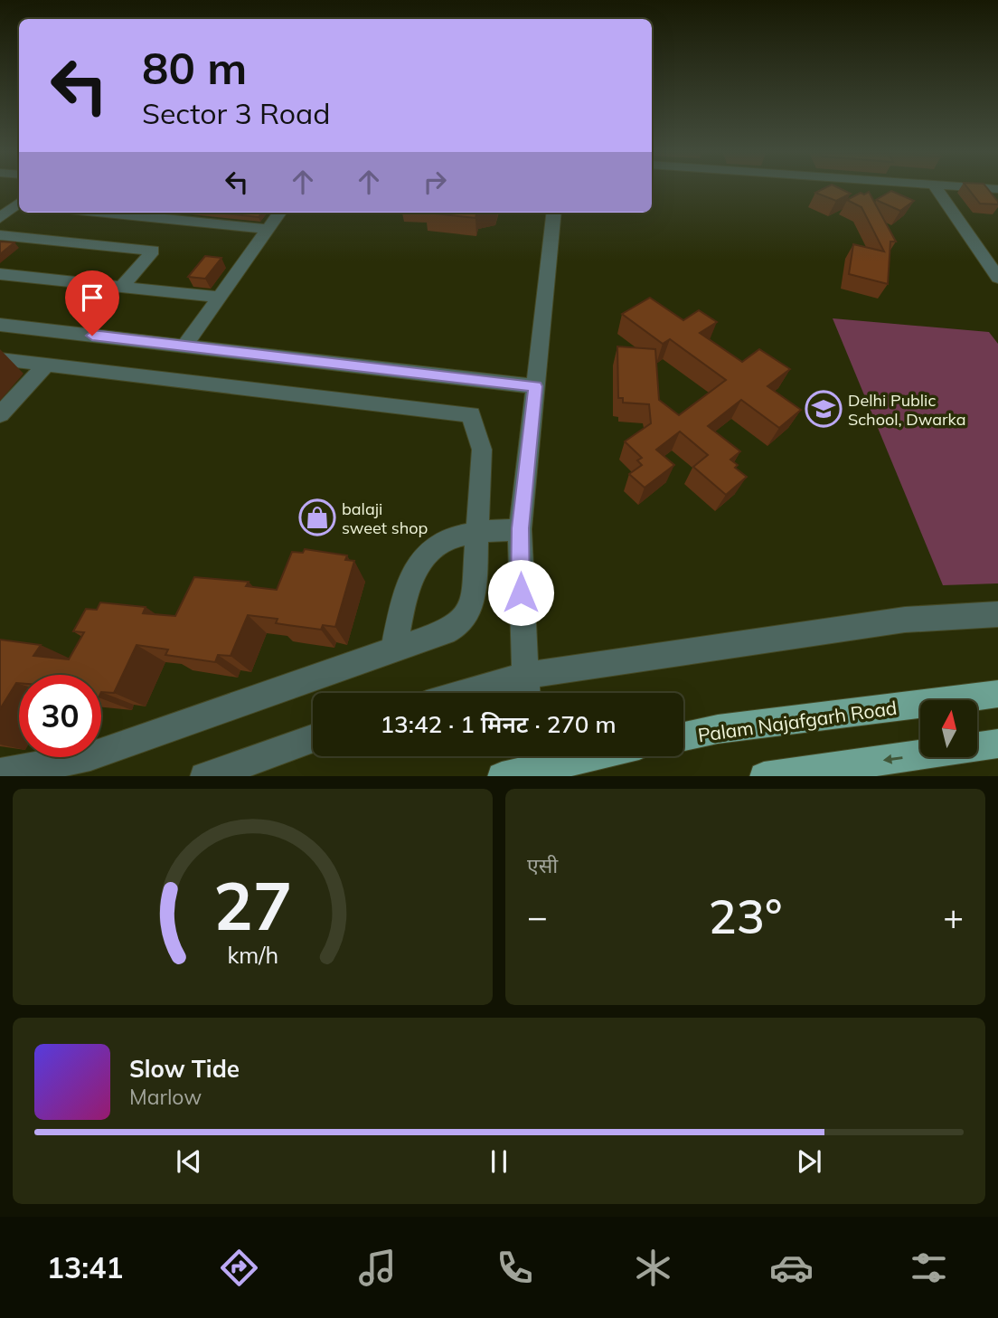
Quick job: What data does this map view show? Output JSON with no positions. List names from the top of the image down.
{
  "streets": {
    "main road": ["Palam Najafgarh Road"]
  },
  "places": {
    "school or university": ["Delhi Public School, Dwarka"],
    "shop": ["balaji sweet shop"]
  },
  "north": "top",
  "page": {
    "turn": ["80 m", "Sector 3 Road"],
    "limit": "30",
    "trip": "13:42 · 1 मिनट · 270 m",
    "tile": "एसी",
    "heat": ["−", "23°", "+"],
    "song": ["Slow Tide", "Marlow"],
    "tabs": "13:41",
    "gauge": ["27", "km/h"]
  }
}
